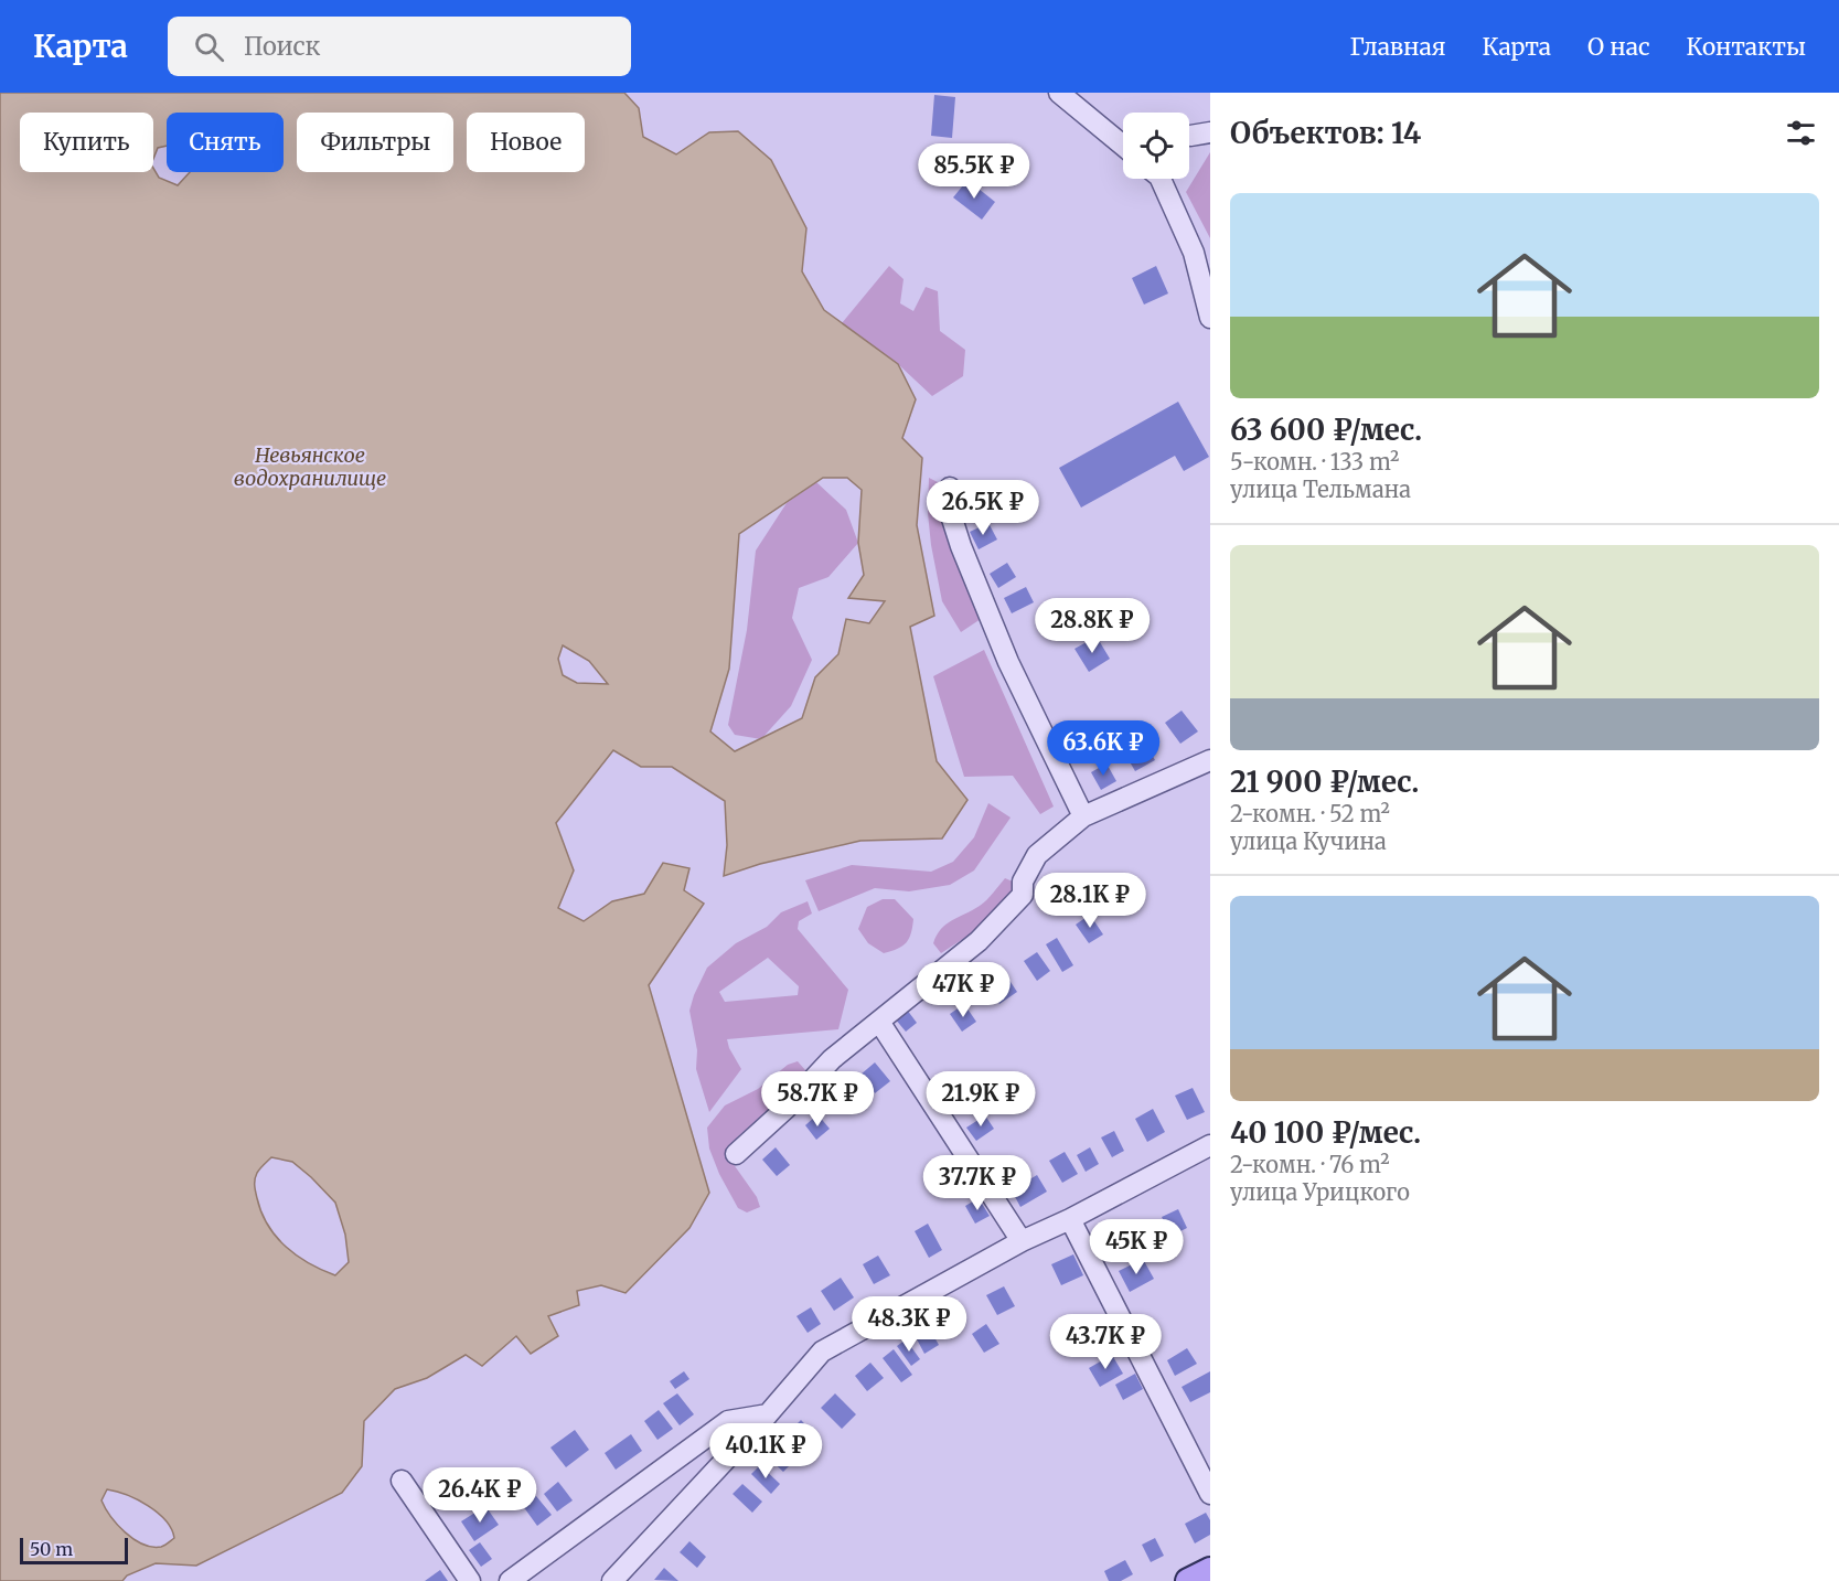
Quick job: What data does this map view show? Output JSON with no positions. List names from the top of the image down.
{
  "water": ["Невьянское водохранилище"],
  "scale_bar": "50 m",
  "page": {
    "header": "Карта",
    "search": "Поиск",
    "nav": [
      "Главная",
      "Карта",
      "О нас",
      "Контакты"
    ],
    "heading": "Объектов: 14",
    "chip": [
      "Купить",
      "Снять",
      "Фильтры",
      "Новое"
    ],
    "price": [
      "85.5K ₽",
      "26.5K ₽",
      "28.8K ₽",
      "63.6K ₽",
      "28.1K ₽",
      "47K ₽",
      "58.7K ₽",
      "21.9K ₽",
      "37.7K ₽",
      "45K ₽",
      "48.3K ₽",
      "43.7K ₽",
      "40.1K ₽",
      "26.4K ₽"
    ],
    "list": [
      {
        "name": "63 600 ₽/мес.",
        "note": "5-комн. · 133 m² · улица Тельмана"
      },
      {
        "name": "21 900 ₽/мес.",
        "note": "2-комн. · 52 m² · улица Кучина"
      },
      {
        "name": "40 100 ₽/мес.",
        "note": "2-комн. · 76 m² · улица Урицкого"
      }
    ],
    "scale": "50 m"
  }
}
